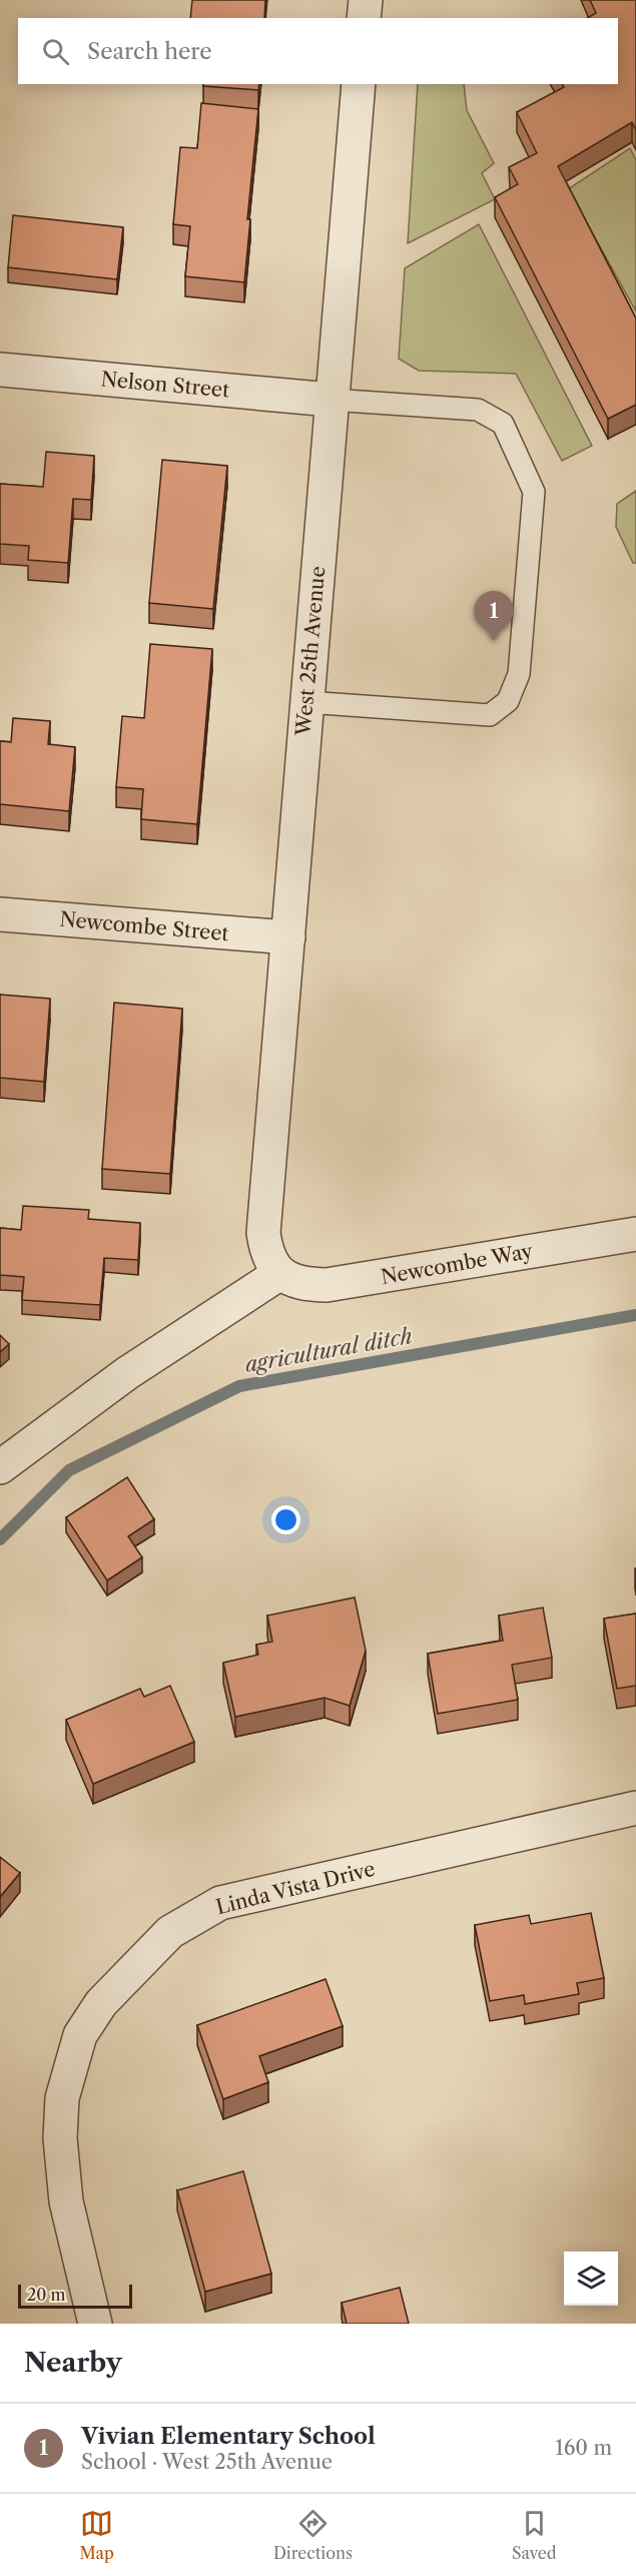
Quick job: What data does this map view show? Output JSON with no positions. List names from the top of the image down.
{
  "streets": {
    "street": [
      "Nelson Street",
      "West 25th Avenue",
      "Newcombe Street",
      "Newcombe Way",
      "Linda Vista Drive"
    ]
  },
  "crossings": [
    ["Nelson Street", "West 25th Avenue"],
    ["West 25th Avenue", "Newcombe Street"],
    ["West 25th Avenue", "Newcombe Way"]
  ],
  "water": ["agricultural ditch"],
  "scale_bar": "20 m",
  "page": {
    "search": "Search here",
    "pins": "1",
    "scale": "20 m",
    "heading": "Nearby",
    "list": [
      {
        "mark": "1",
        "name": "Vivian Elementary School",
        "note": "School · West 25th Avenue",
        "value": "160 m"
      }
    ],
    "nav": ["Map", "Directions", "Saved"]
  }
}
